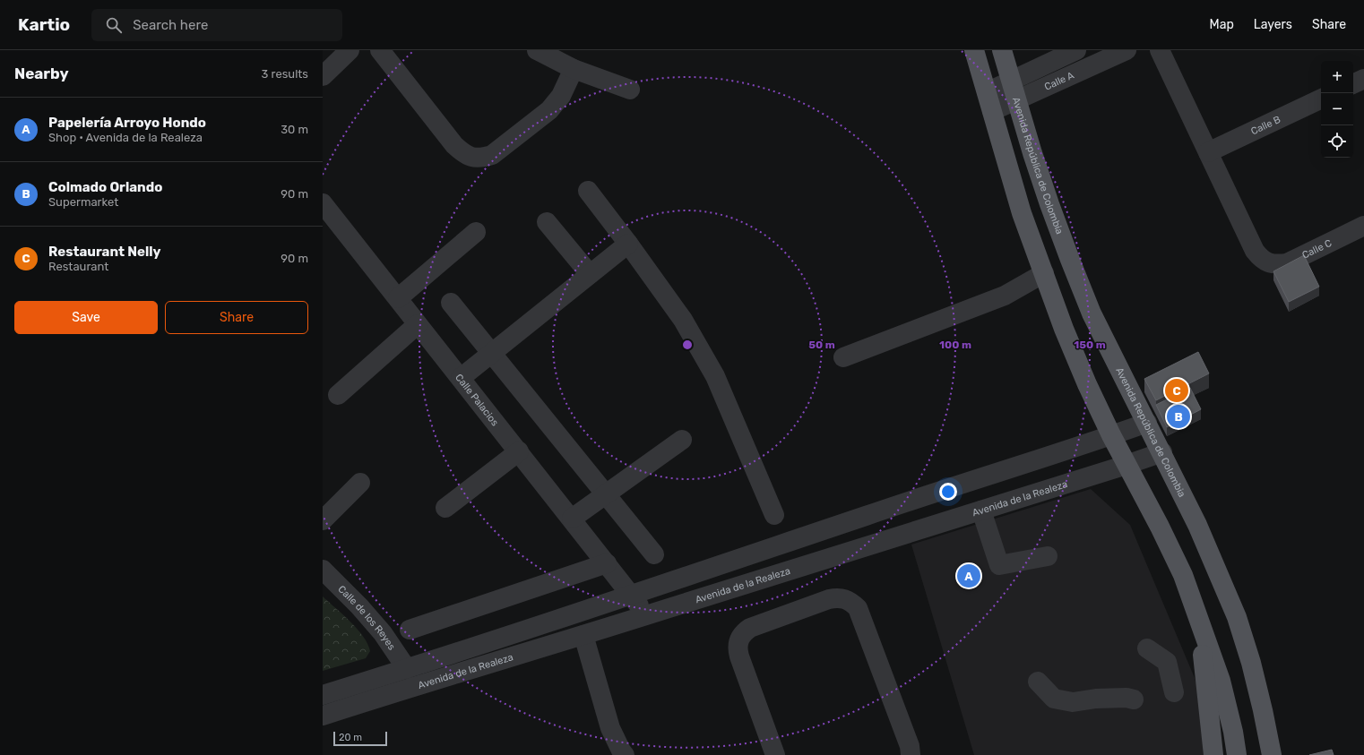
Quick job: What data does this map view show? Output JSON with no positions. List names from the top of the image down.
{
  "streets": {
    "main road": ["Avenida República de Colombia"],
    "street": [
      "Calle A",
      "Calle B",
      "Calle C",
      "Calle Palacios",
      "Avenida de la Realeza",
      "Calle de los Reyes"
    ]
  },
  "crossings": [
    ["Calle A", "Avenida República de Colombia"],
    ["Calle B", "Calle C"],
    ["Avenida República de Colombia", "Avenida de la Realeza"],
    ["Calle Palacios", "Avenida de la Realeza"],
    ["Avenida de la Realeza", "Calle de los Reyes"]
  ],
  "scale_bar": "20 m",
  "page": {
    "header": "Kartio",
    "search": "Search here",
    "nav": ["Map", "Layers", "Share"],
    "heading": ["Nearby", "3 results"],
    "map_buttons": ["+", "−"],
    "list": [
      {
        "mark": "A",
        "name": "Papelería Arroyo Hondo",
        "note": "Shop · Avenida de la Realeza",
        "value": "30 m"
      },
      {
        "mark": "B",
        "name": "Colmado Orlando",
        "note": "Supermarket",
        "value": "90 m"
      },
      {
        "mark": "C",
        "name": "Restaurant Nelly",
        "note": "Restaurant",
        "value": "90 m"
      }
    ],
    "buttons": ["Save", "Share"],
    "pins": ["C", "B", "A"],
    "scale": "20 m"
  },
  "rings": ["50 m", "100 m", "150 m"]
}
